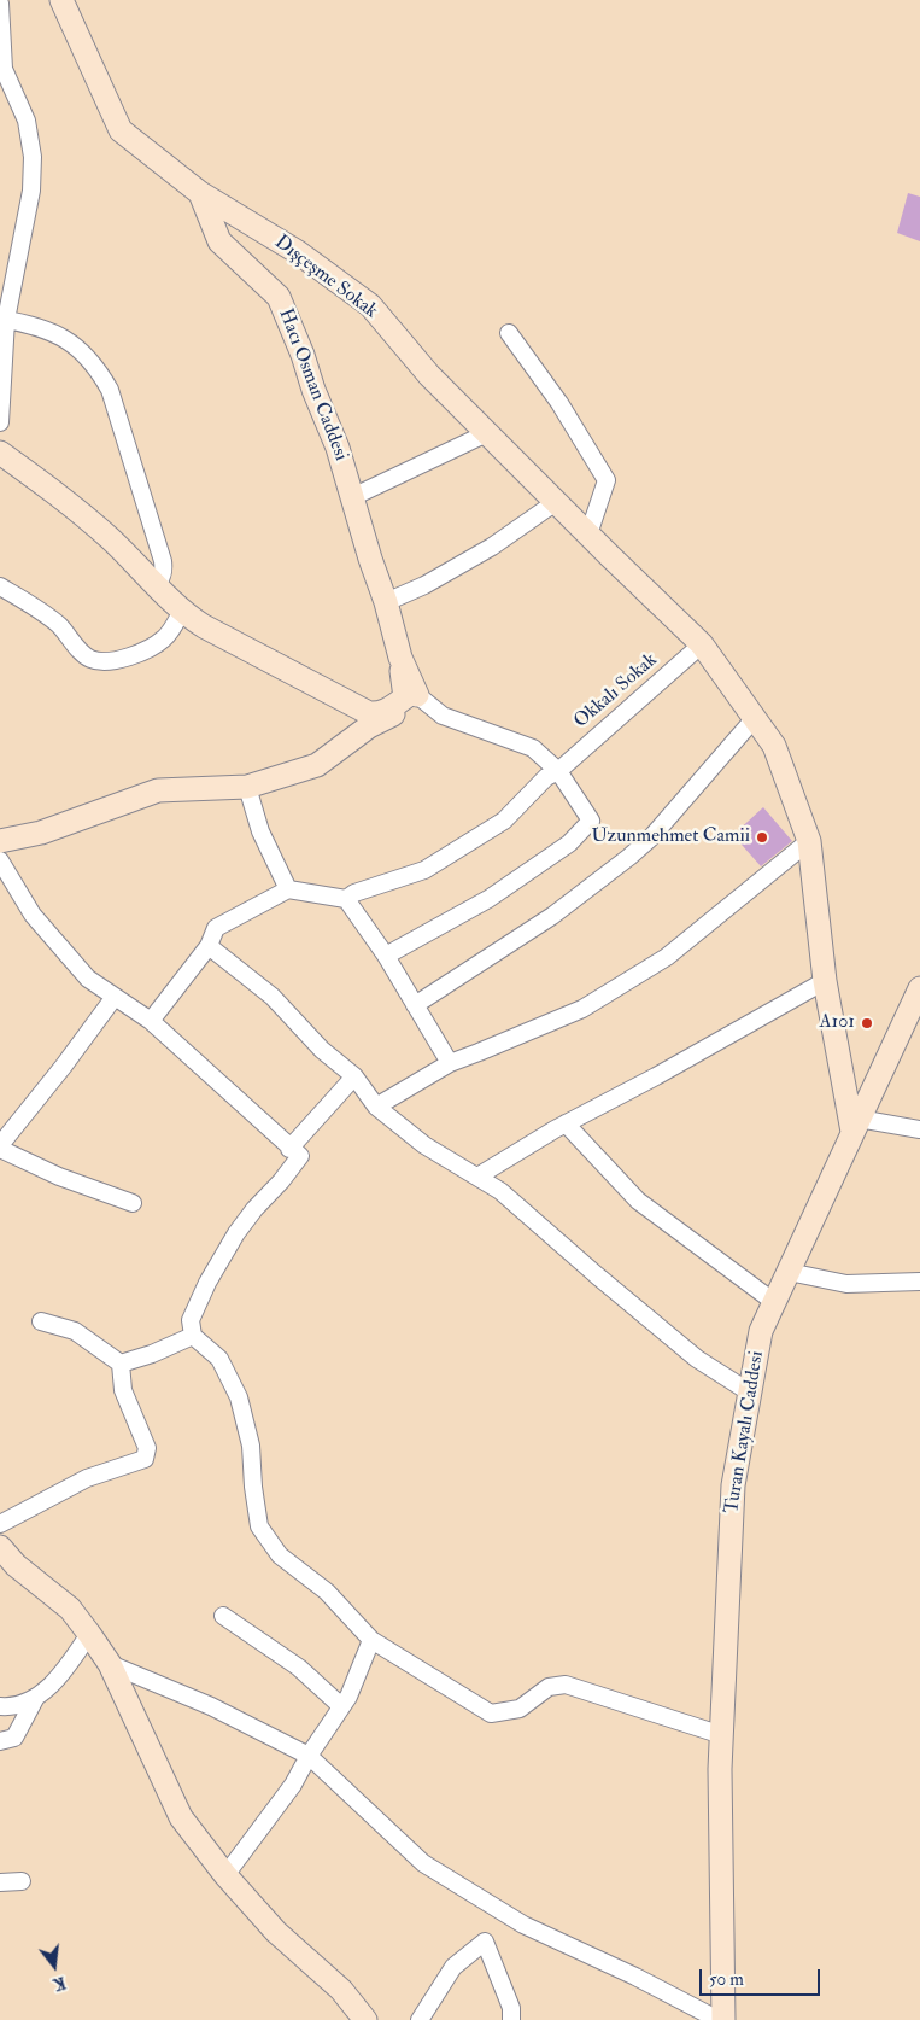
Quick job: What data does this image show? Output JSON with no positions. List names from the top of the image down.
{
  "streets": {
    "street": [
      "Dışçeşme Sokak",
      "Hacı Osman Caddesi",
      "Okkalı Sokak",
      "Turan Kayalı Caddesi"
    ]
  },
  "crossings": [
    ["Dışçeşme Sokak", "Hacı Osman Caddesi"],
    ["Dışçeşme Sokak", "Okkalı Sokak"],
    ["Dışçeşme Sokak", "Turan Kayalı Caddesi"],
    ["Hacı Osman Caddesi", "Okkalı Sokak"]
  ],
  "places": ["Uzunmehmet Camii", "A101"],
  "scale_bar": "50 m",
  "north": "bottom"
}
